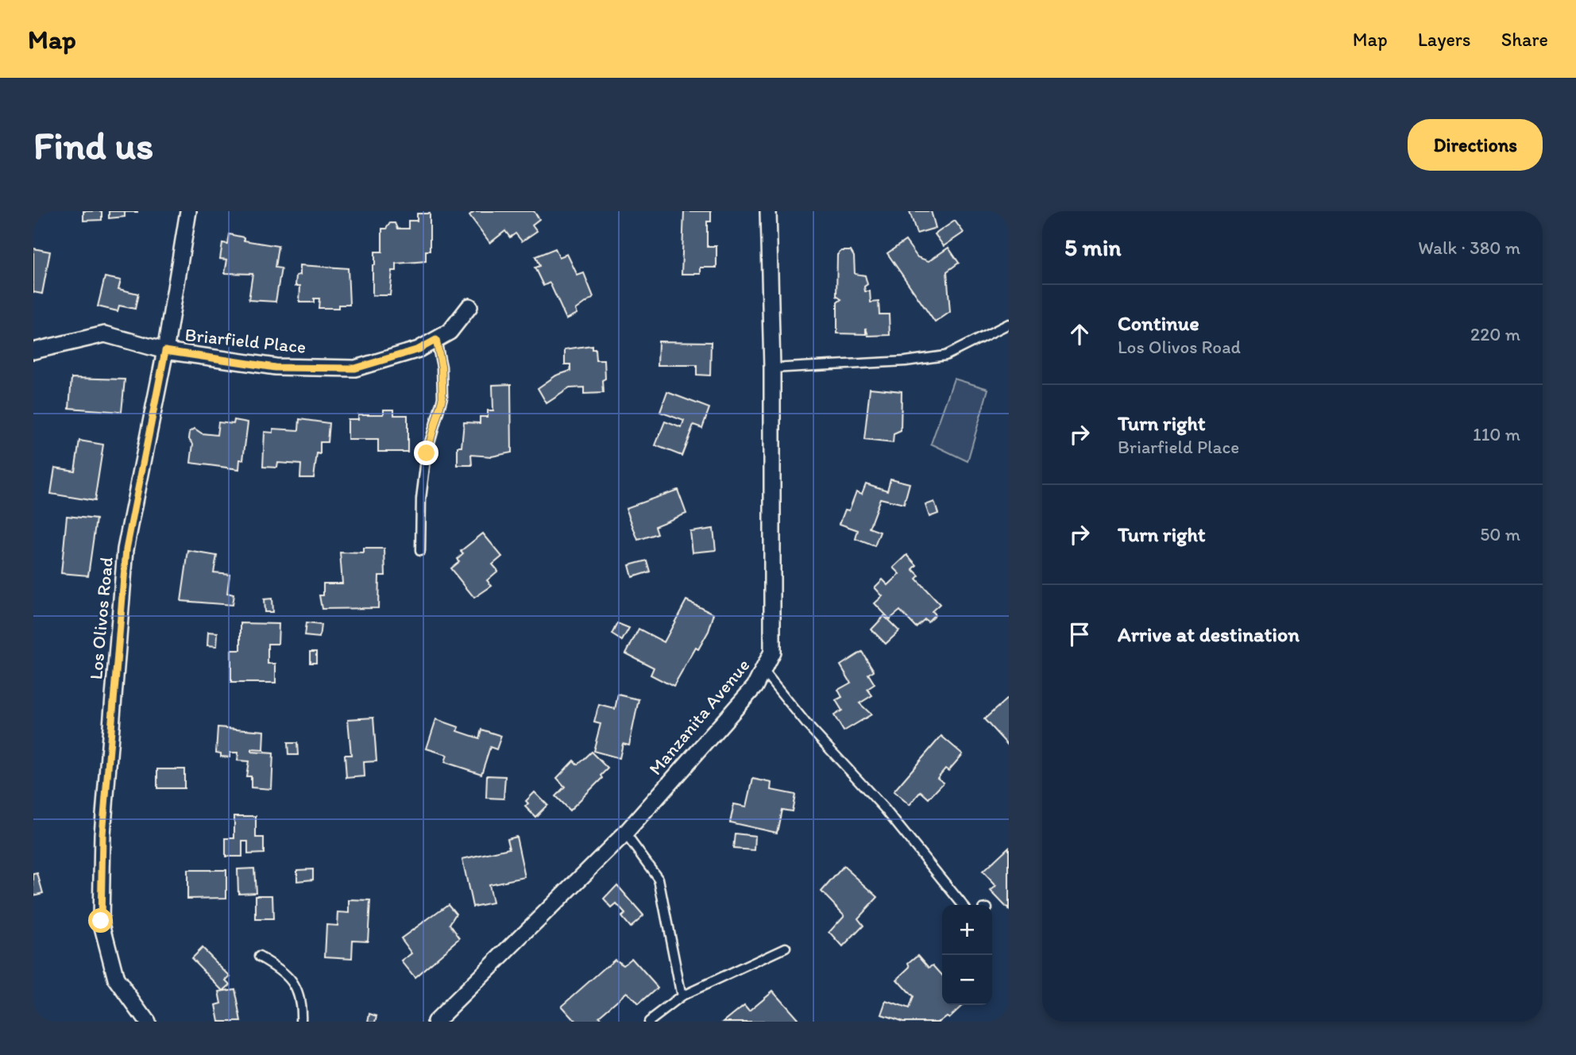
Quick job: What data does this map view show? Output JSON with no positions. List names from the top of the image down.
{
  "streets": {
    "street": ["Briarfield Place", "Los Olivos Road", "Manzanita Avenue"]
  },
  "crossings": [
    ["Briarfield Place", "Los Olivos Road"]
  ],
  "page": {
    "header": "Map",
    "nav": ["Map", "Layers", "Share"],
    "buttons": "Directions",
    "title": "Find us",
    "heading": ["5 min", "Walk · 380 m"],
    "list": [
      ["Continue", "Los Olivos Road", "220 m"],
      ["Turn right", "Briarfield Place", "110 m"],
      ["Turn right", "50 m"],
      "Arrive at destination"
    ],
    "map_buttons": ["+", "−"]
  }
}
